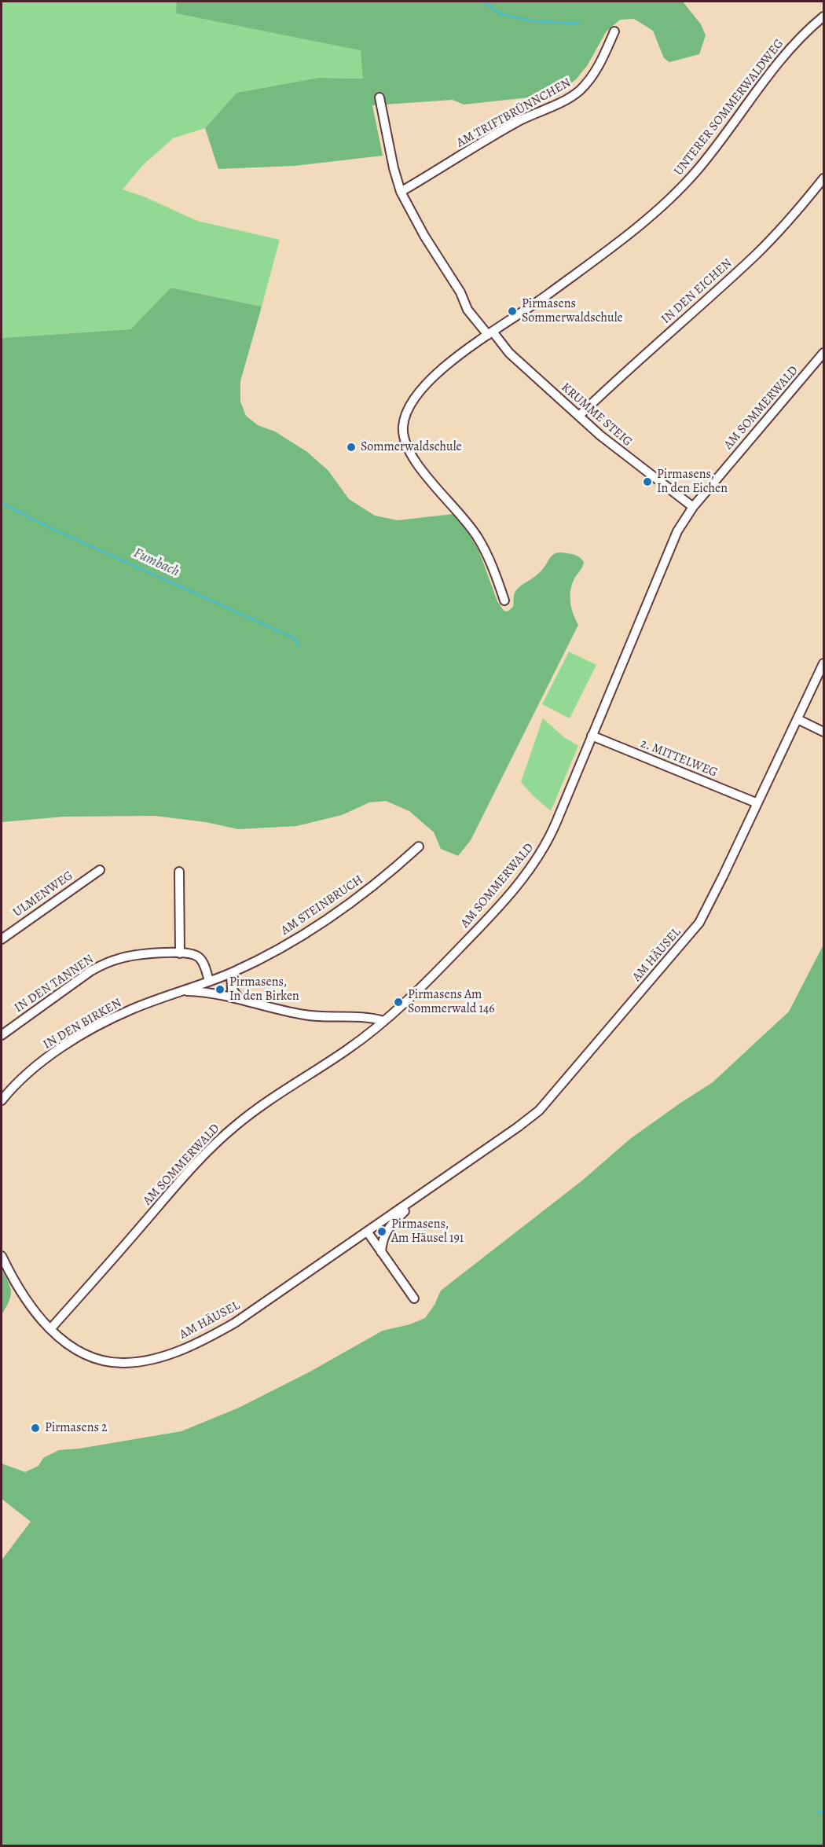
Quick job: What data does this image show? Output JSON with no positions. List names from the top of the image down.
{
  "streets": {
    "street": [
      "UNTERER SOMMERWALDWEG",
      "AM TRIFTBRÜNNCHEN",
      "IN DEN EICHEN",
      "AM SOMMERWALD",
      "KRUMME STEIG",
      "2. MITTELWEG",
      "ULMENWEG",
      "AM STEINBRUCH",
      "AM HÄUSEL",
      "IN DEN TANNEN",
      "IN DEN BIRKEN"
    ]
  },
  "crossings": [
    ["UNTERER SOMMERWALDWEG", "KRUMME STEIG"],
    ["AM TRIFTBRÜNNCHEN", "KRUMME STEIG"],
    ["IN DEN EICHEN", "KRUMME STEIG"],
    ["AM SOMMERWALD", "KRUMME STEIG"],
    ["AM SOMMERWALD", "2. MITTELWEG"],
    ["AM SOMMERWALD", "AM HÄUSEL"],
    ["AM SOMMERWALD", "IN DEN BIRKEN"],
    ["2. MITTELWEG", "AM HÄUSEL"],
    ["AM STEINBRUCH", "IN DEN TANNEN"],
    ["AM STEINBRUCH", "IN DEN BIRKEN"]
  ],
  "water": ["Fumbach"],
  "places": [
    "Pirmasens Sommerwaldschule",
    "Sommerwaldschule",
    "Pirmasens, In den Eichen",
    "Pirmasens, In den Birken",
    "Pirmasens Am Sommerwald 146",
    "Pirmasens, Am Häusel 191",
    "Pirmasens 2"
  ]
}
